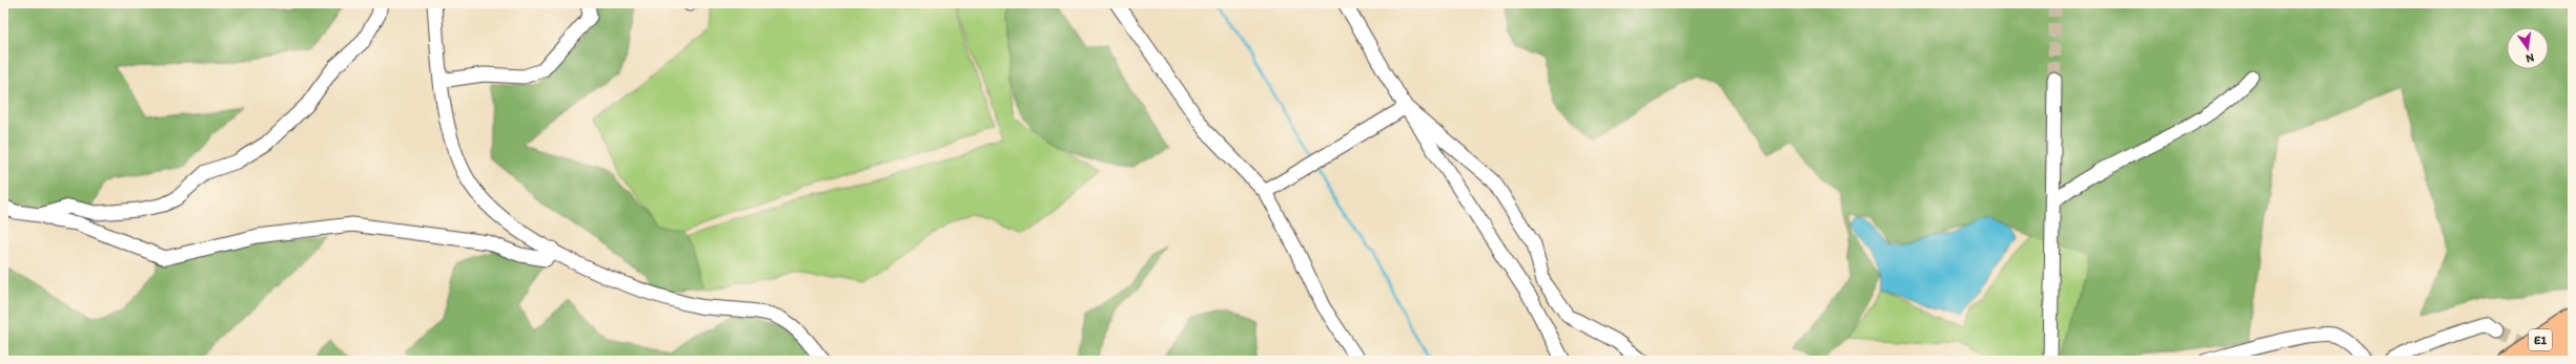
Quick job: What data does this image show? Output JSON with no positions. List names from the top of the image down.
{
  "streets": {
    "highway": ["E1"]
  },
  "north": "bottom"
}
